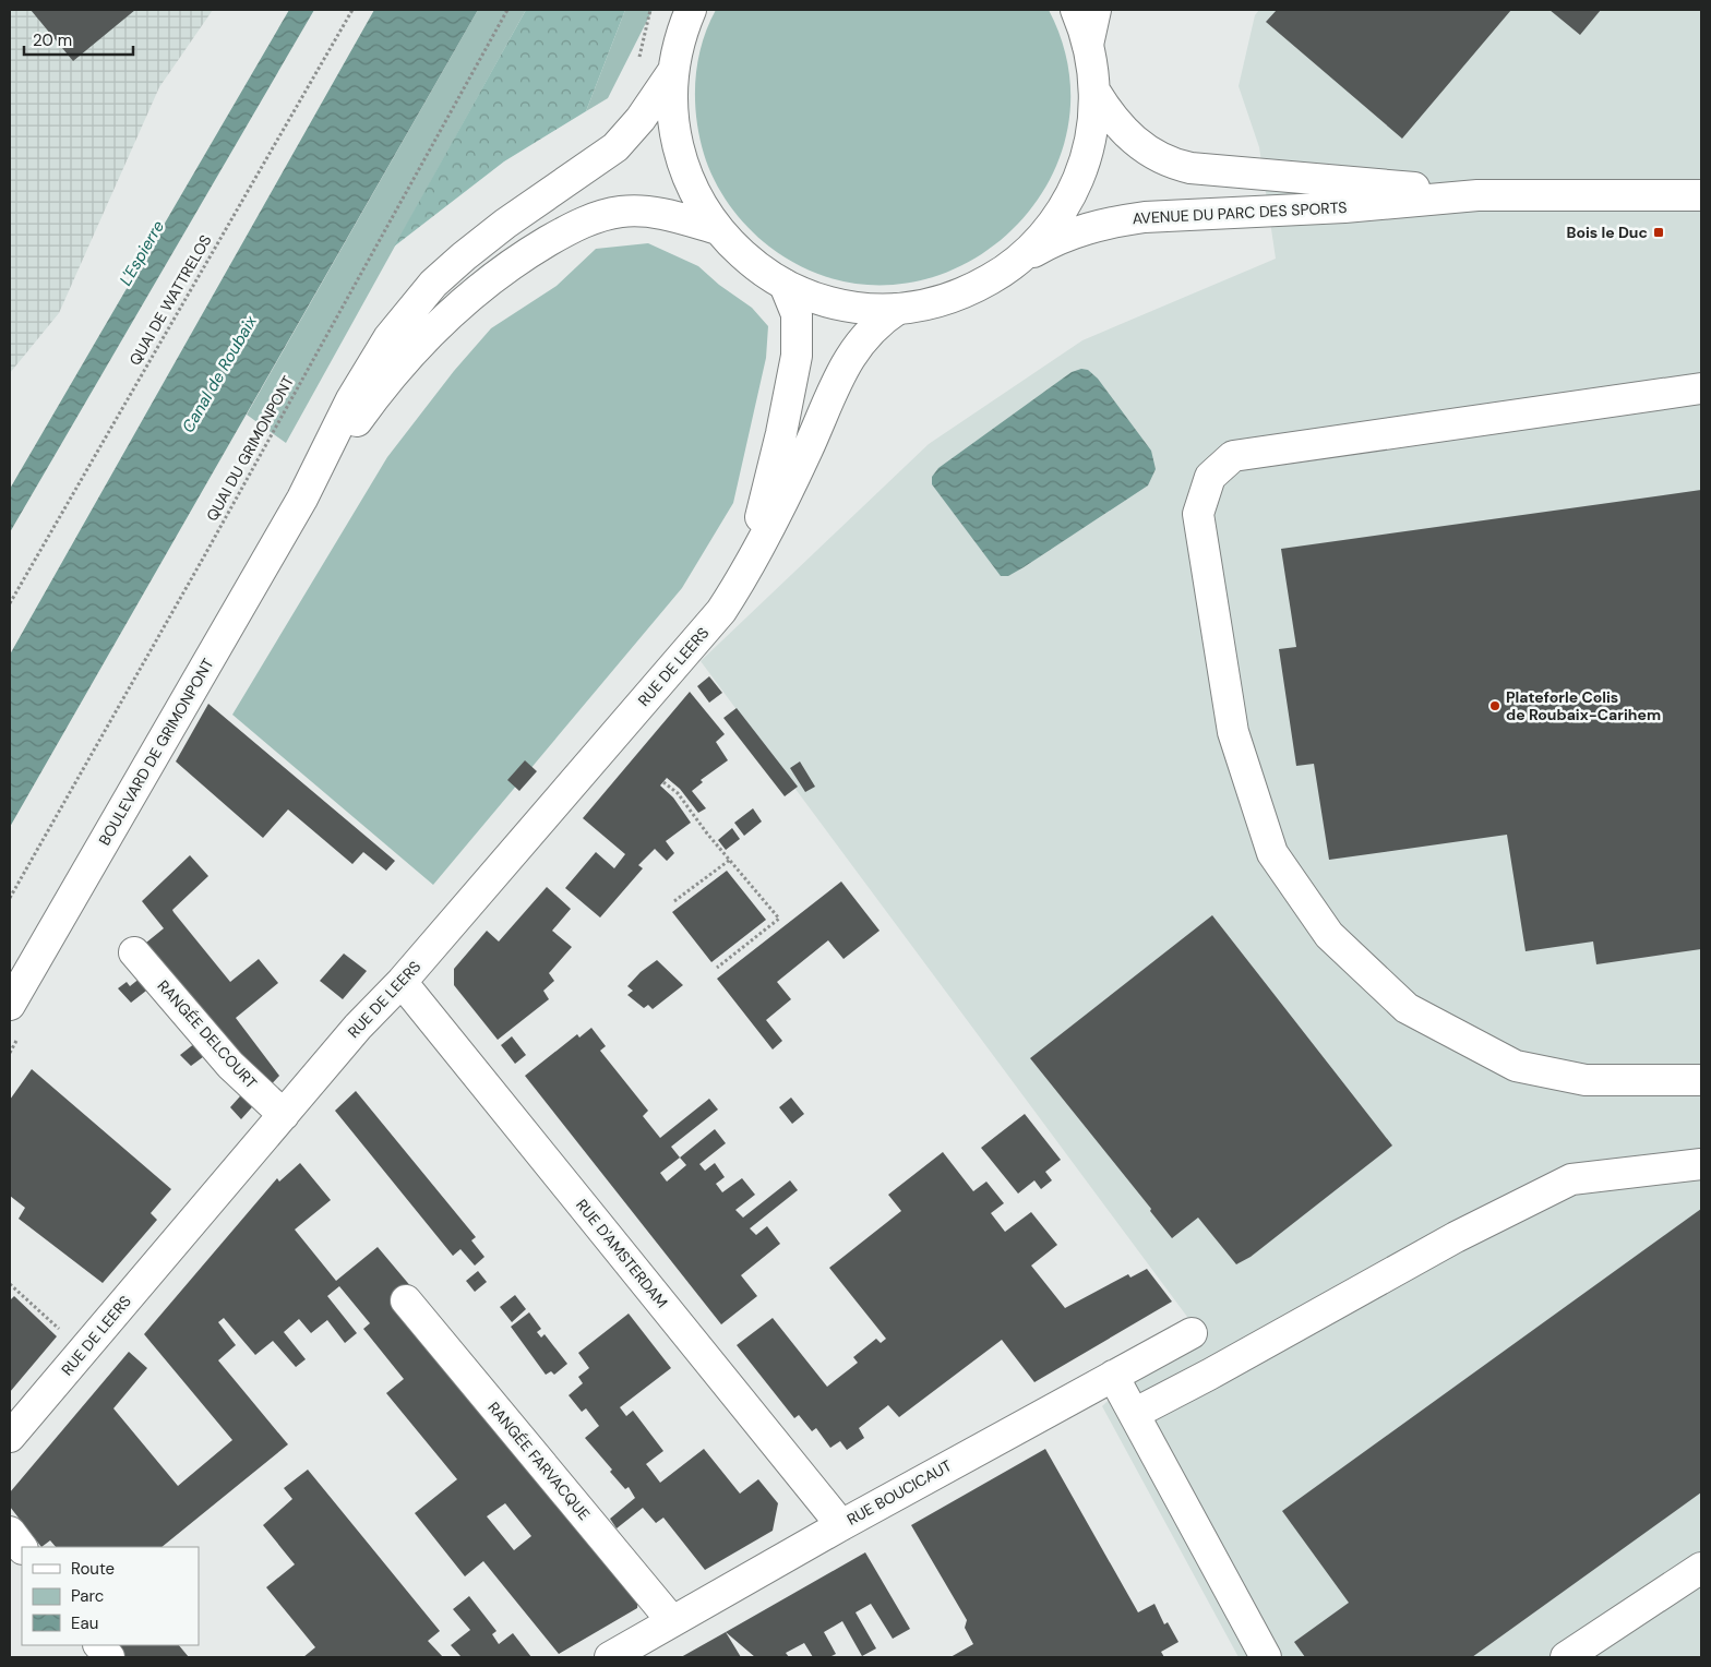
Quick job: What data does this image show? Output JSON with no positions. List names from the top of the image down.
{
  "streets": {
    "main road": [
      "AVENUE DU PARC DES SPORTS",
      "RUE DE LEERS",
      "BOULEVARD DE GRIMONPONT",
      "RANGÉE DELCOURT",
      "RUE D'AMSTERDAM",
      "RANGÉE FARVACQUE",
      "RUE BOUCICAUT"
    ],
    "path": ["QUAI DE WATTRELOS", "QUAI DU GRIMONPONT"]
  },
  "crossings": [
    ["RUE DE LEERS", "RANGÉE DELCOURT"],
    ["RUE DE LEERS", "RUE D'AMSTERDAM"],
    ["RUE D'AMSTERDAM", "RUE BOUCICAUT"],
    ["RANGÉE FARVACQUE", "RUE BOUCICAUT"]
  ],
  "water": ["L'Espierre", "Canal de Roubaix"],
  "places": {
    "transit": ["Bois le Duc"],
    "other": ["Plateforle Colis de Roubaix-Carihem"]
  },
  "legend": ["Route", "Parc", "Eau"],
  "scale_bar": "20 m"
}
